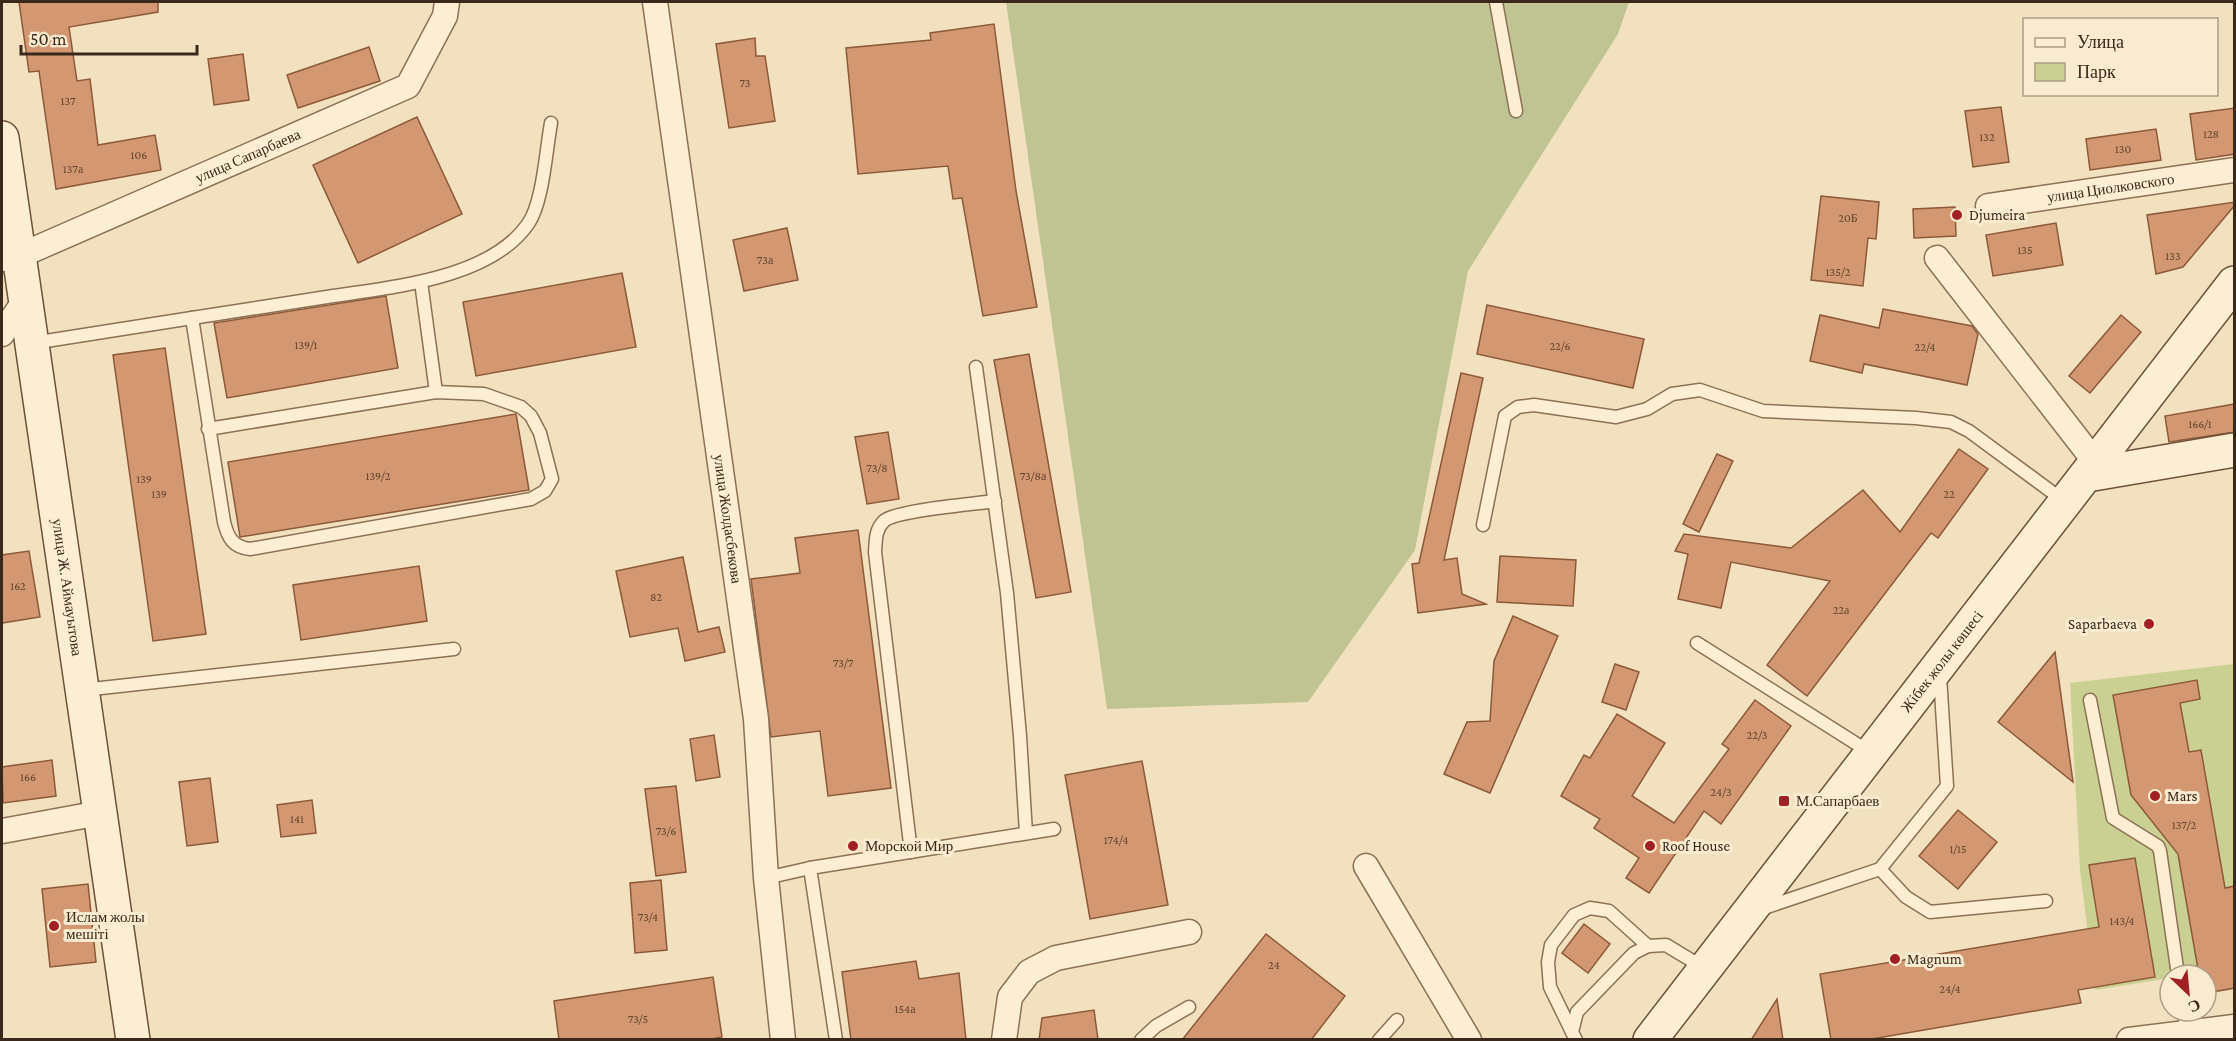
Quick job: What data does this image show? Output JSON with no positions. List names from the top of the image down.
{
  "streets": {
    "main road": ["улица Ж. Аймауытова", "Жібек жолы көшесі"],
    "street": ["улица Сапарбаева", "улица Циолковского", "улица Жолдасбекова"]
  },
  "crossings": [
    ["улица Сапарбаева", "улица Ж. Аймауытова"]
  ],
  "places": {
    "other": [
      "Djumeira",
      "Saparbaeva",
      "Mars",
      "Морской Мир",
      "Roof House",
      "Ислам жолы мешіті",
      "Magnum"
    ],
    "transit": ["М.Сапарбаев"]
  },
  "house_numbers": [
    "73",
    "137",
    "128",
    "132",
    "130",
    "106",
    "137а",
    "20Б",
    "135",
    "133",
    "73а",
    "135/2",
    "139/1",
    "22/6",
    "22/4",
    "166/1",
    "73/8",
    "139/2",
    "73/8а",
    "139",
    "139",
    "22",
    "162",
    "82",
    "22а",
    "73/7",
    "22/3",
    "166",
    "24/3",
    "141",
    "137/2",
    "73/6",
    "174/4",
    "1/15",
    "73/4",
    "143/4",
    "24",
    "24/4",
    "154а",
    "73/5"
  ],
  "legend": ["Улица", "Парк"],
  "scale_bar": "50 m",
  "north": "bottom right"
}
